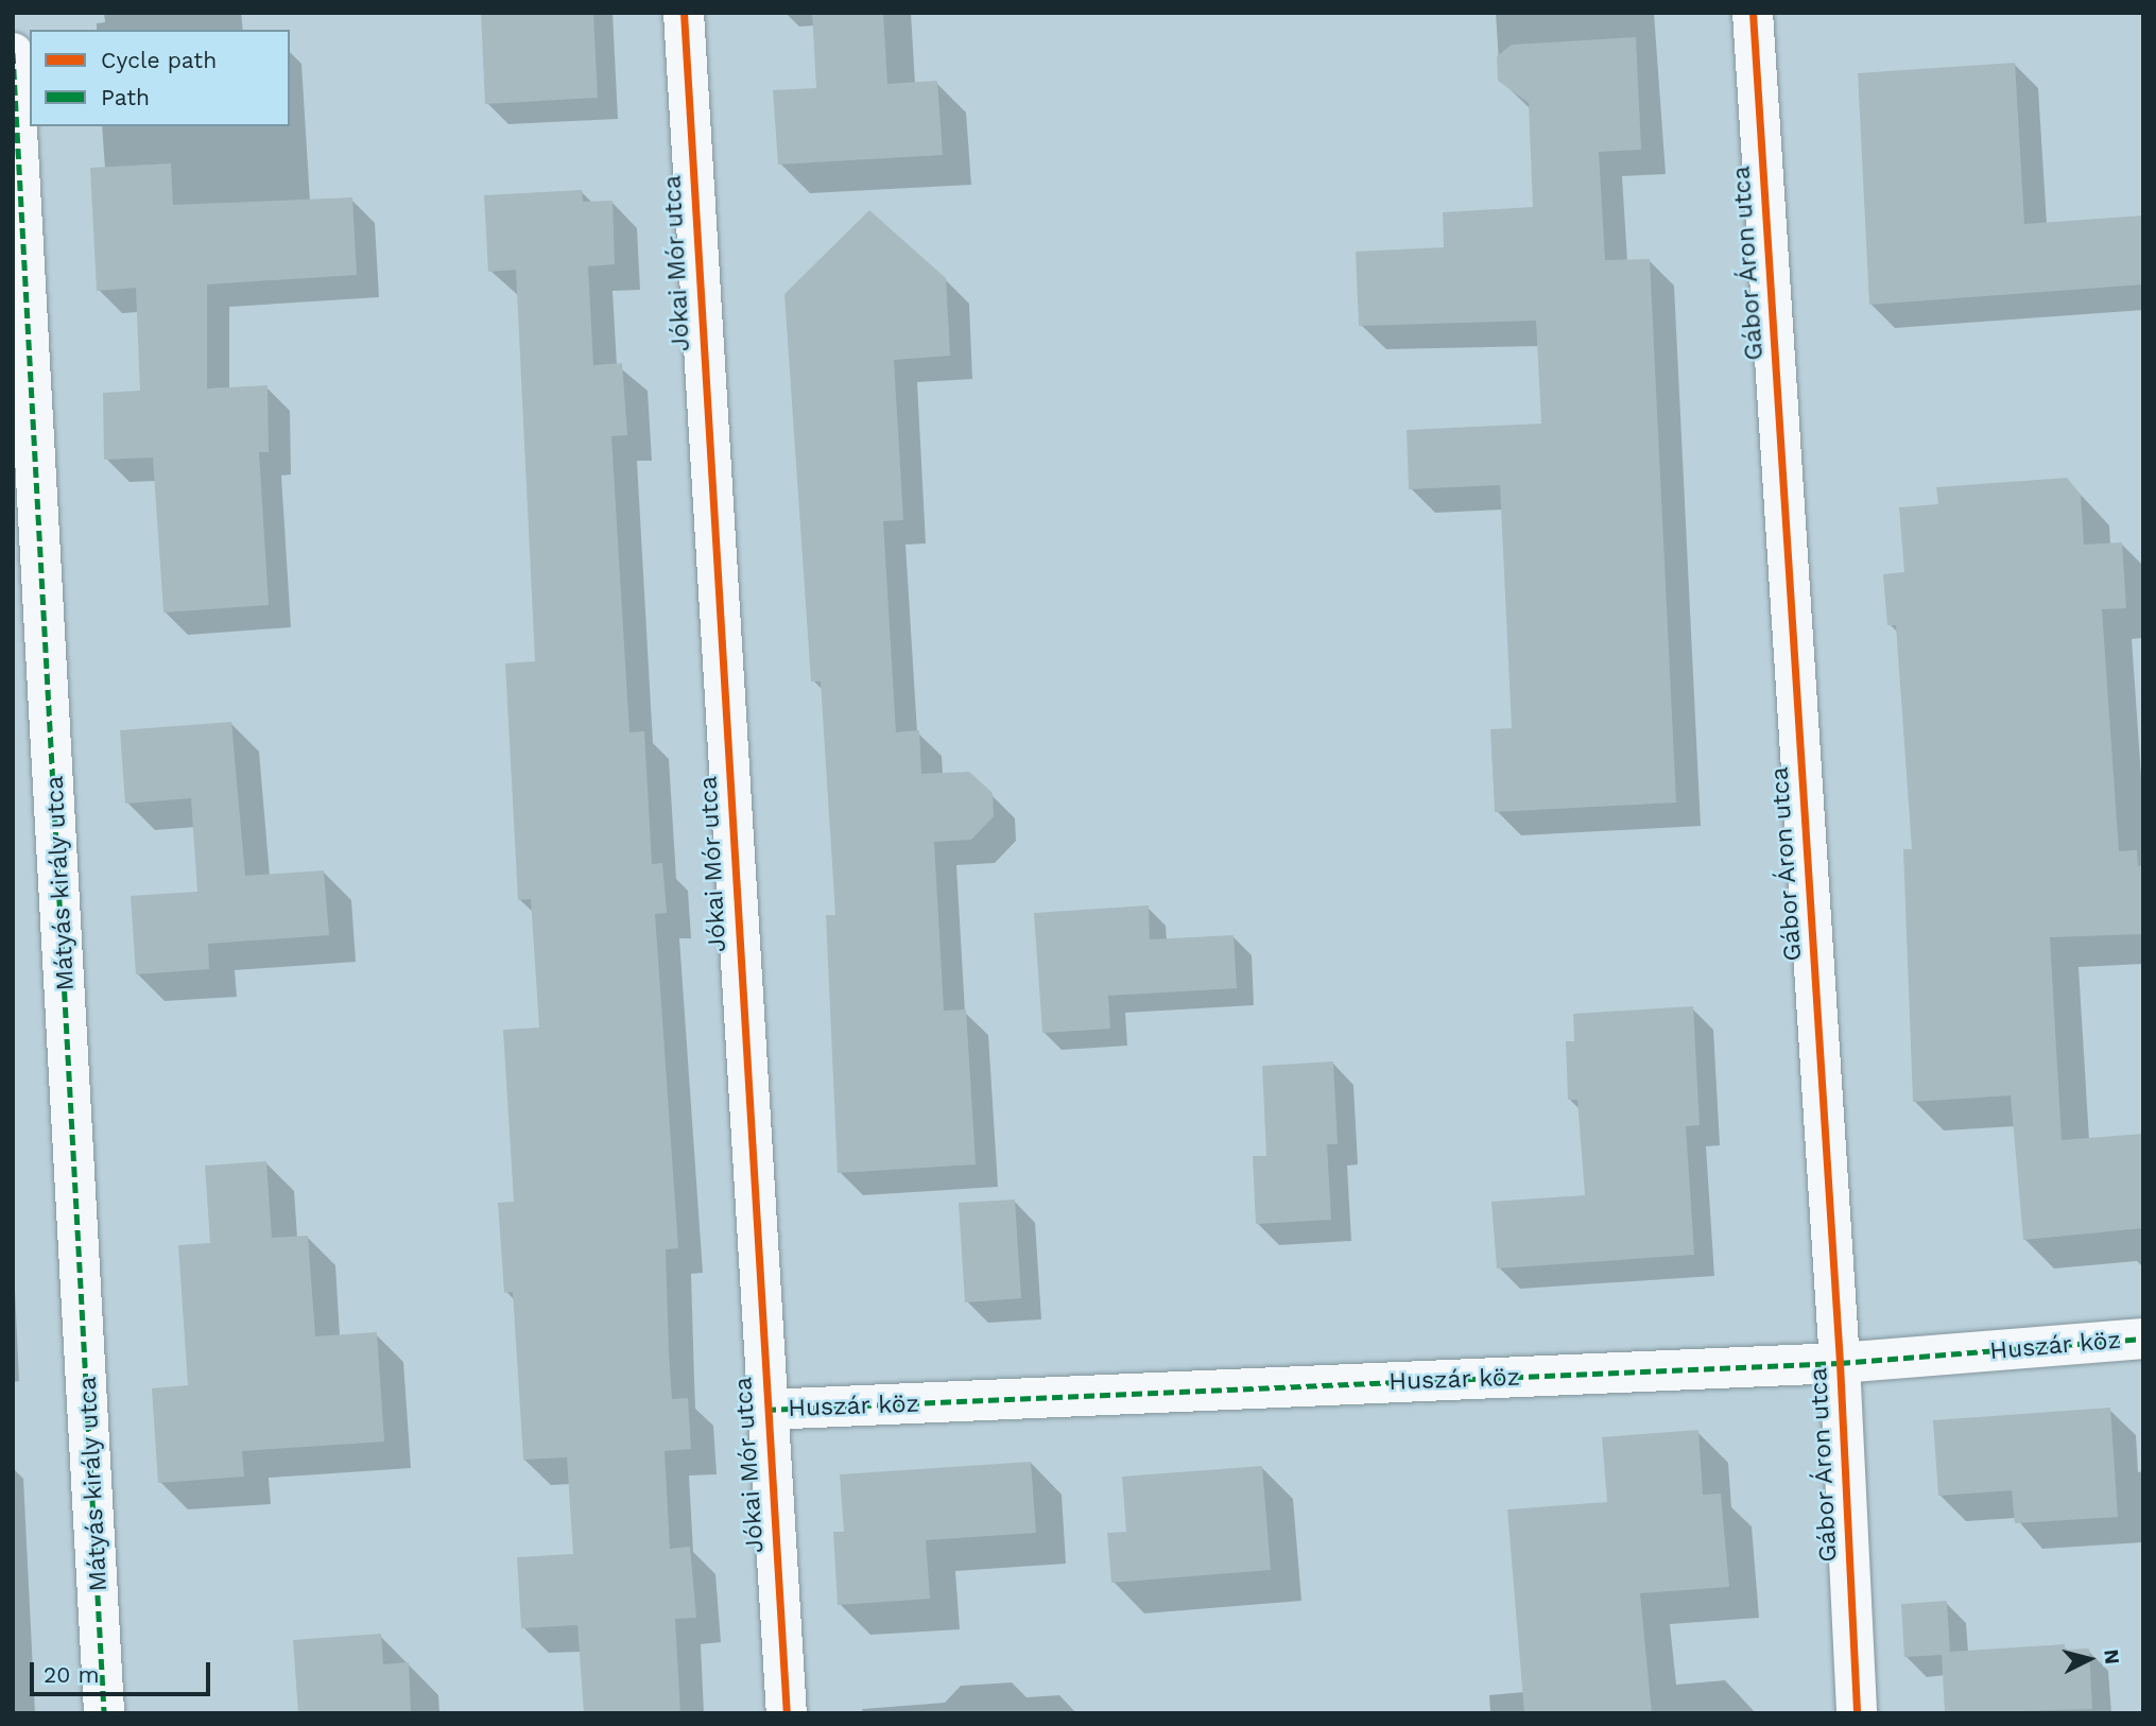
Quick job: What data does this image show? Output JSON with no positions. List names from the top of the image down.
{
  "streets": {
    "street": [
      "Jókai Mór utca",
      "Gábor Áron utca",
      "Mátyás király utca",
      "Huszár köz"
    ]
  },
  "crossings": [
    ["Jókai Mór utca", "Huszár köz"],
    ["Gábor Áron utca", "Huszár köz"]
  ],
  "legend": ["Cycle path", "Path"],
  "scale_bar": "20 m",
  "north": "right"
}
